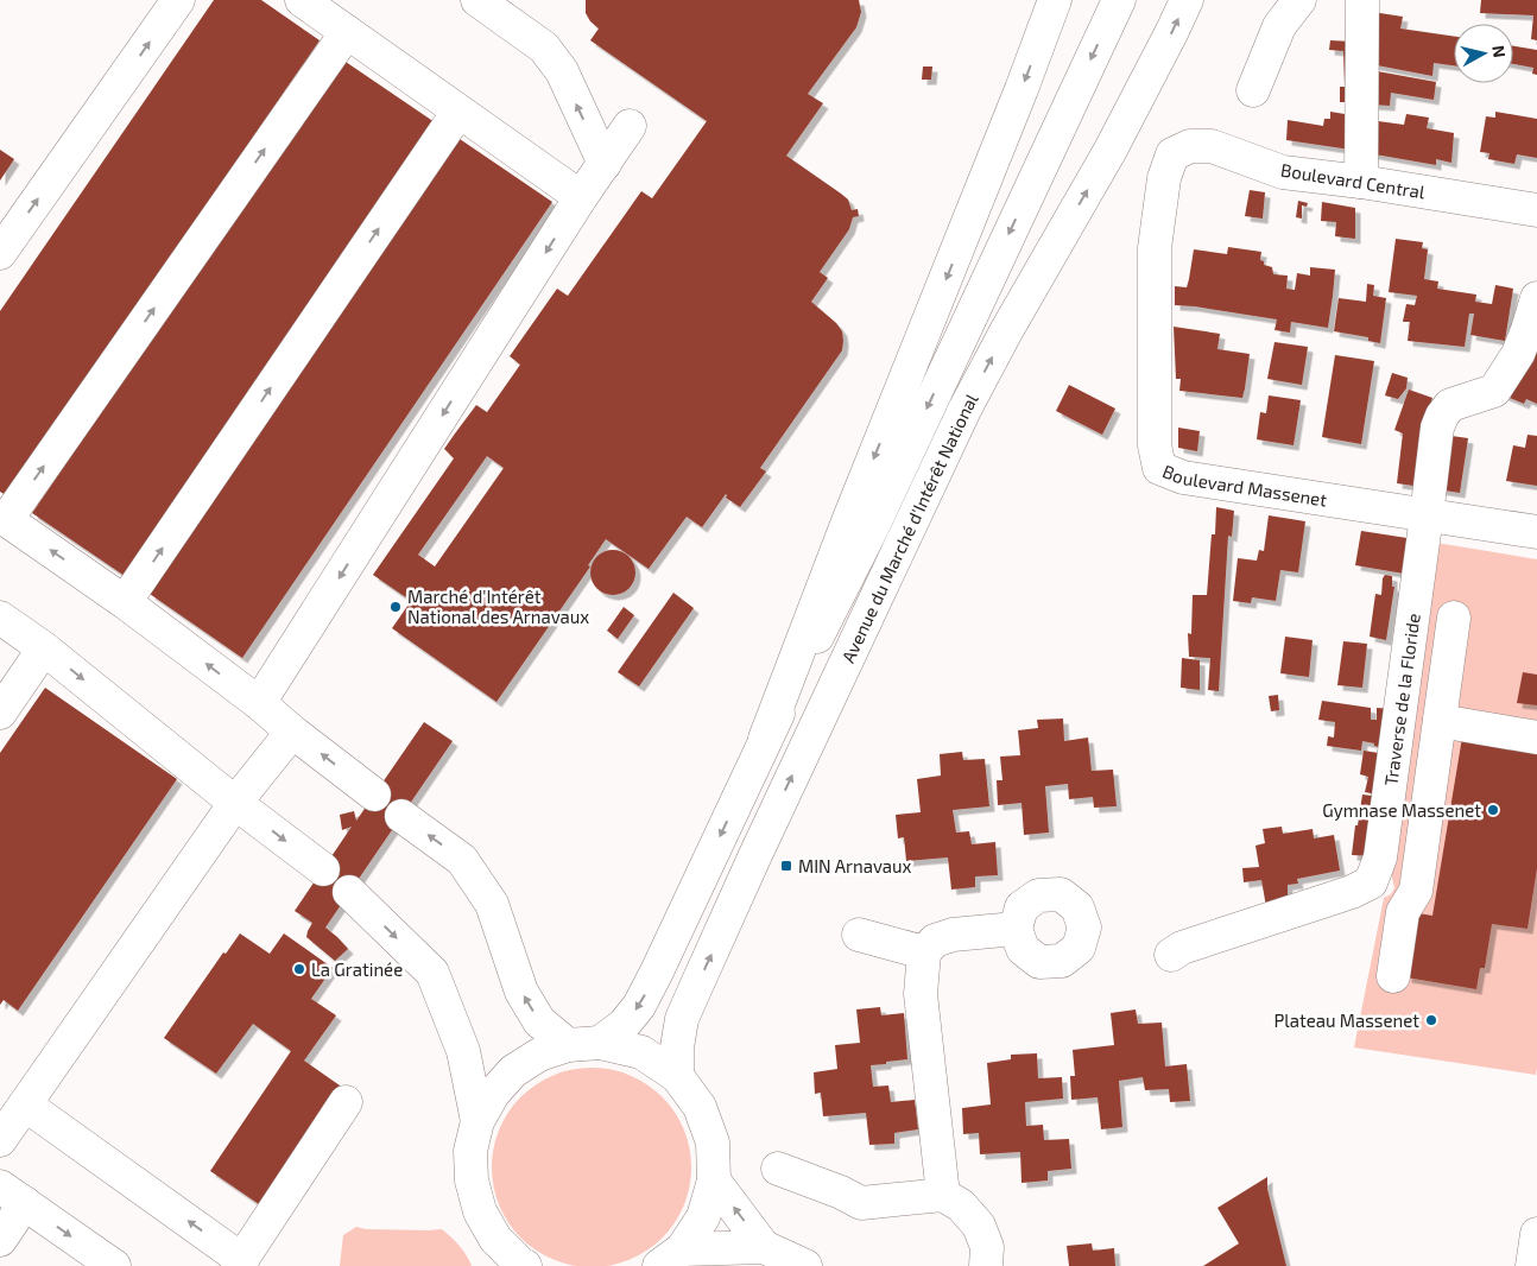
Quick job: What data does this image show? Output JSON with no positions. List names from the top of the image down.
{
  "streets": {
    "main road": [
      "Boulevard Central",
      "Boulevard Massenet",
      "Avenue du Marché d'Intérêt National",
      "Traverse de la Floride"
    ]
  },
  "crossings": [
    ["Boulevard Central", "Boulevard Massenet"],
    ["Boulevard Massenet", "Traverse de la Floride"]
  ],
  "places": {
    "other": [
      "Marché d'Intérêt National des Arnavaux",
      "Gymnase Massenet",
      "La Gratinée",
      "Plateau Massenet"
    ],
    "transit": ["MIN Arnavaux"]
  },
  "north": "right"
}
